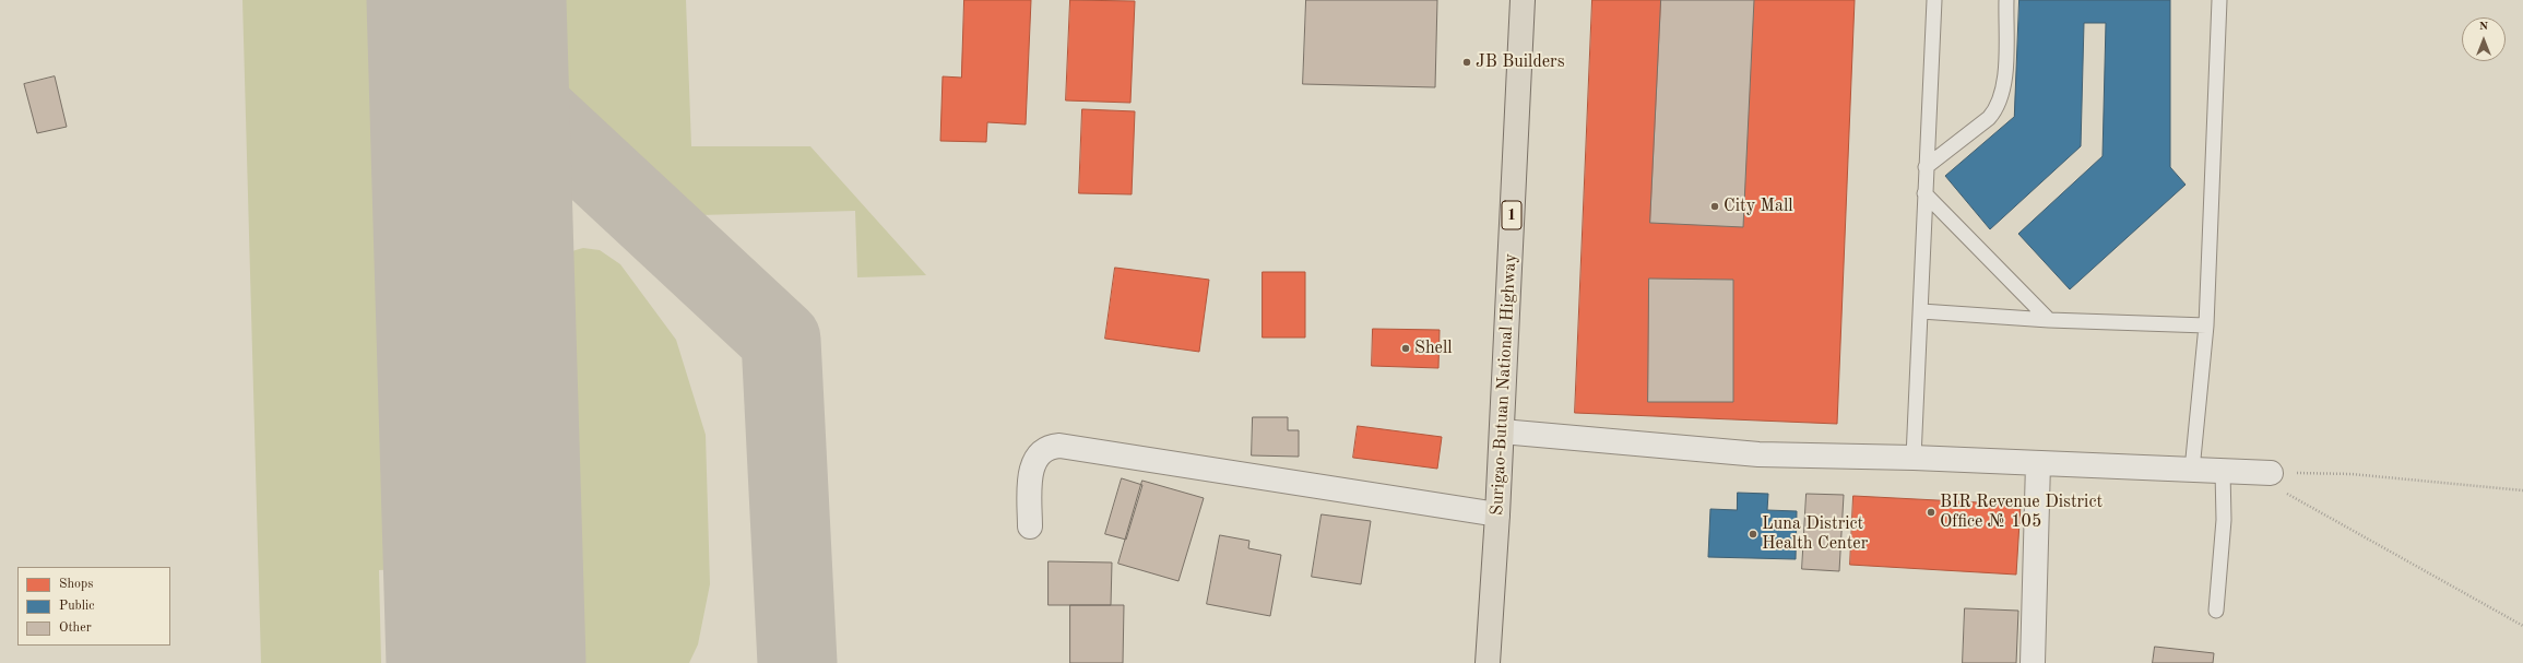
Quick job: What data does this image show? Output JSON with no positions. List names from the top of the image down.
{
  "streets": {
    "highway": ["1", "Surigao-Butuan National Highway"]
  },
  "places": [
    "JB Builders",
    "City Mall",
    "Shell",
    "BIR Revenue District Office № 105",
    "Luna District Health Center"
  ],
  "legend": ["Shops", "Public", "Other"],
  "north": "top"
}
